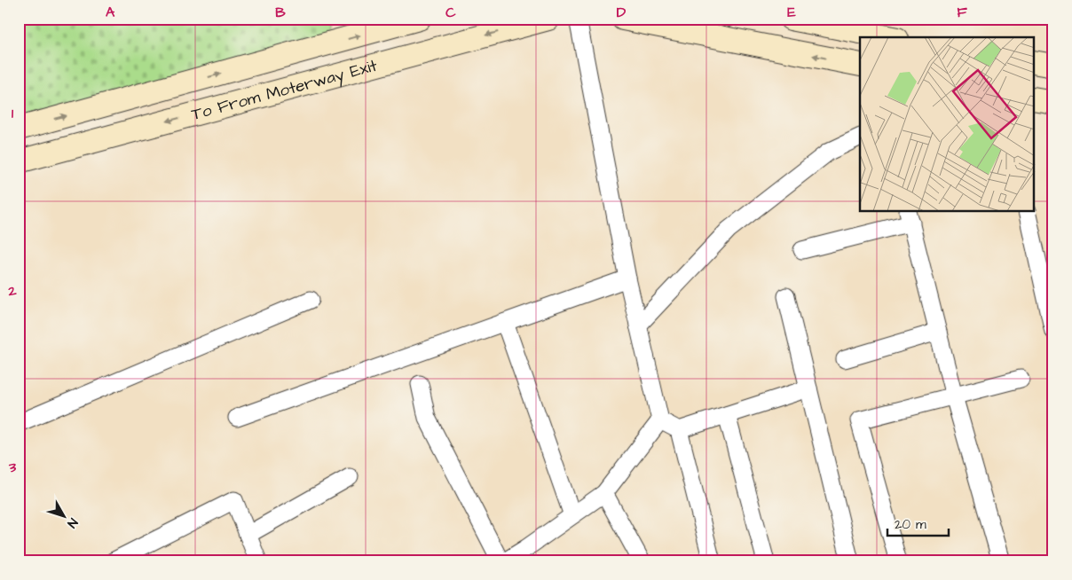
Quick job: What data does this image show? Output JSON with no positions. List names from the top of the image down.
{
  "streets": {
    "main road": ["To From Moterway Exit"]
  },
  "scale_bar": "20 m",
  "north": "bottom right",
  "grid": {
    "columns": [
      "A",
      "B",
      "C",
      "D",
      "E",
      "F"
    ],
    "rows": ["1", "2", "3"]
  }
}
